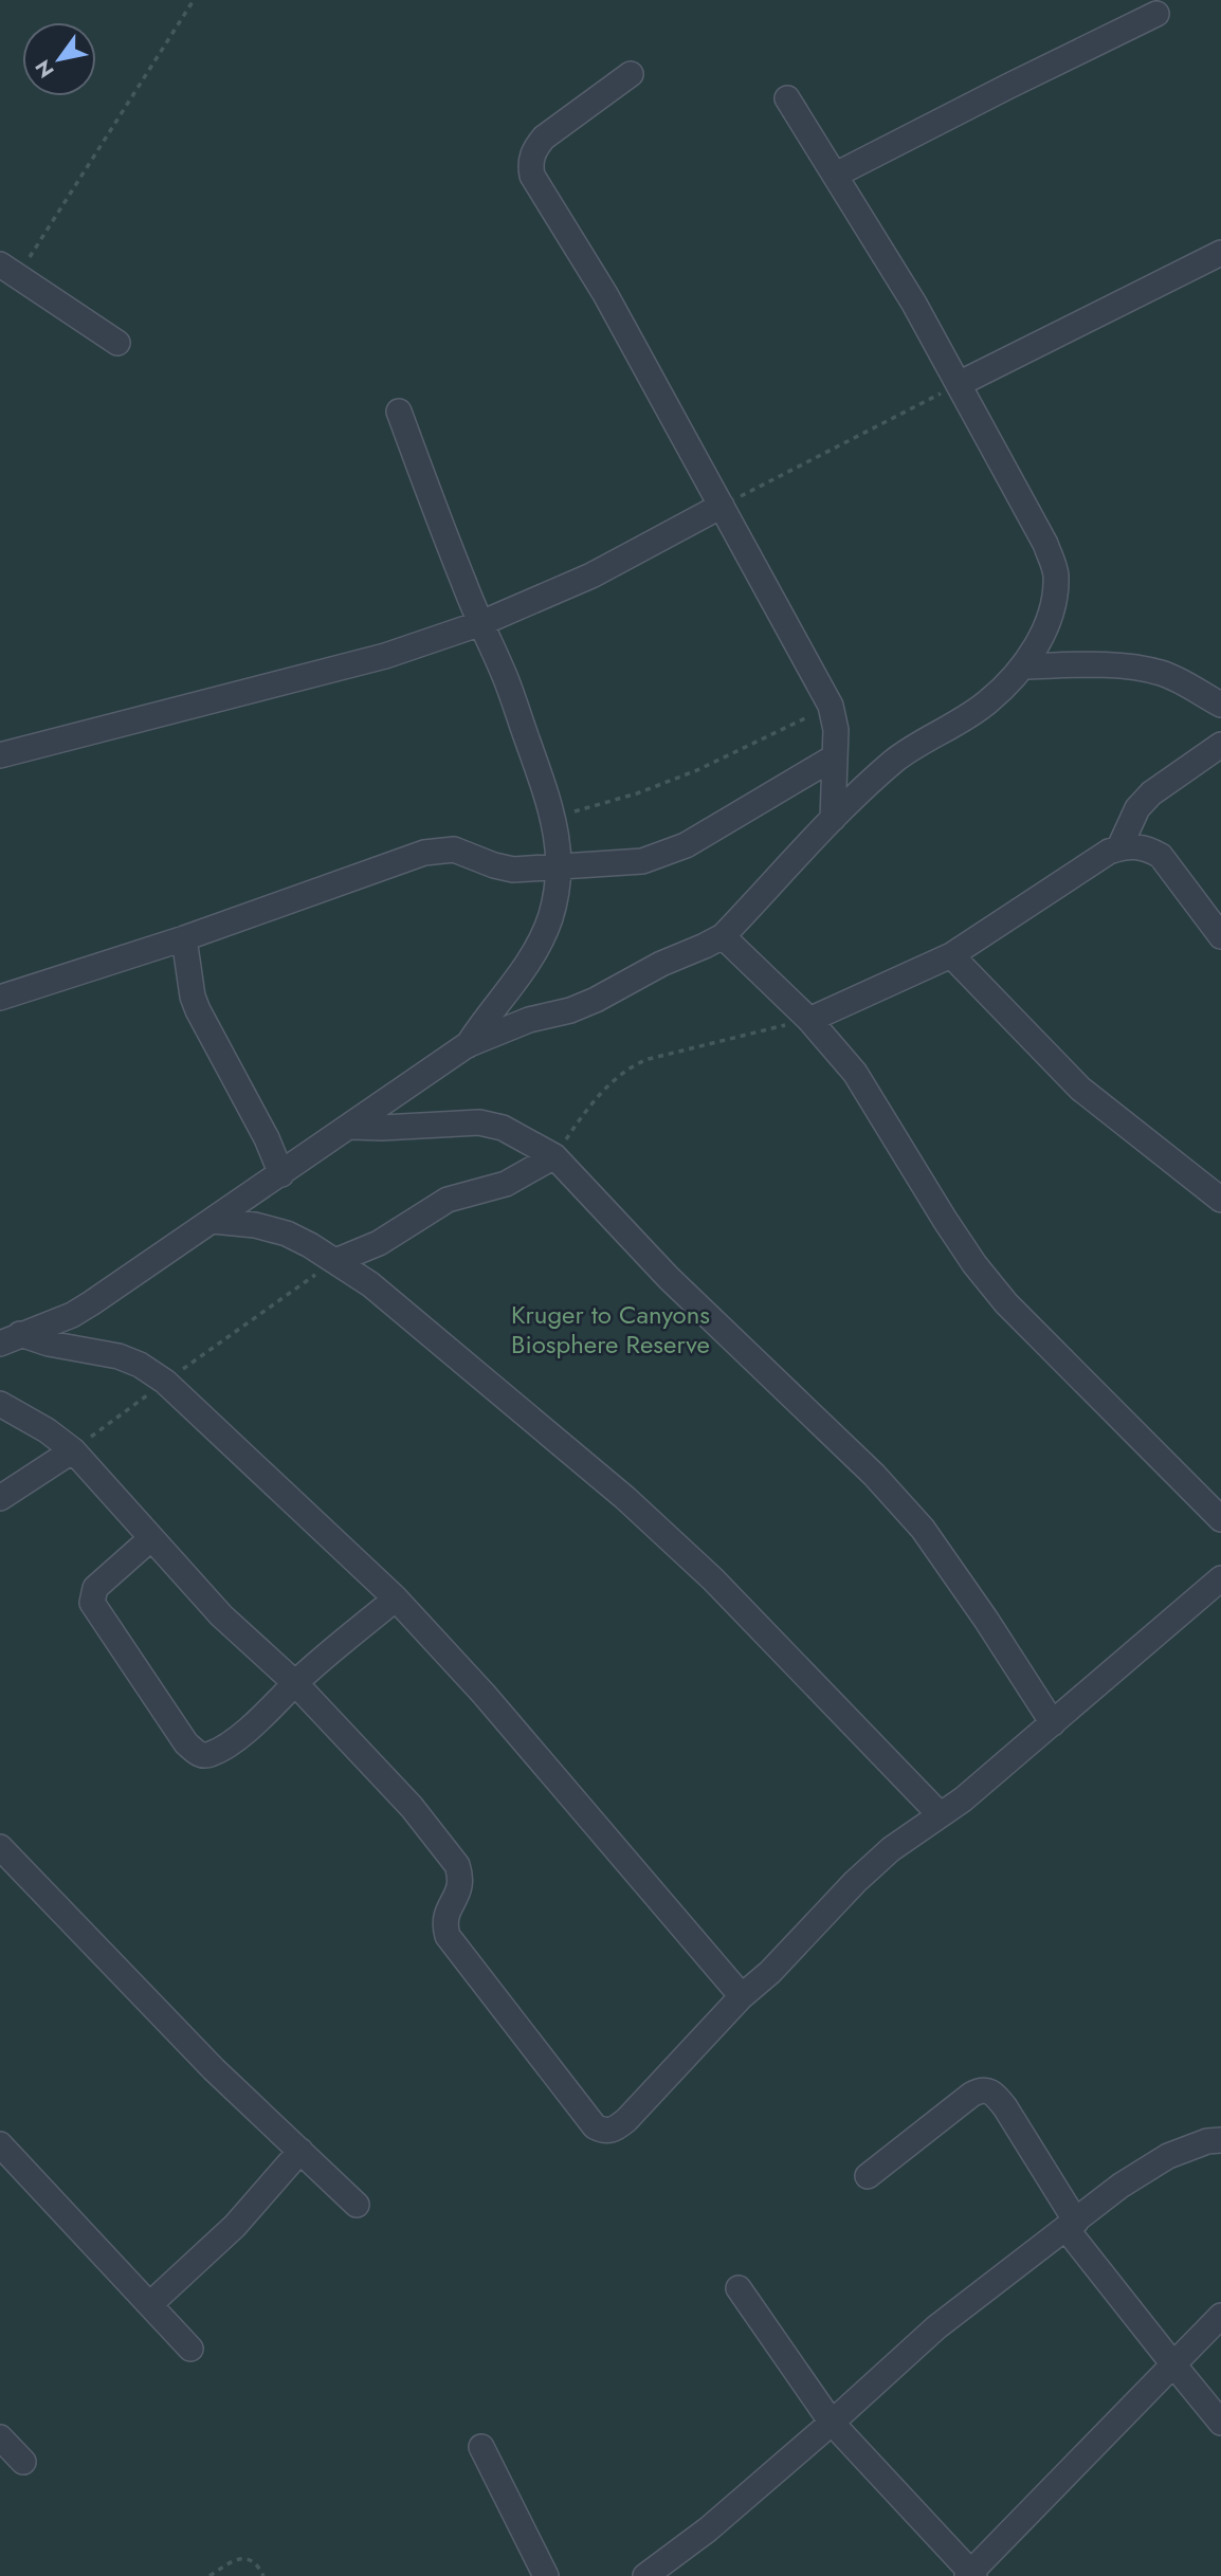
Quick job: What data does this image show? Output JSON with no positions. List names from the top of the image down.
{
  "parks": ["Kruger to Canyons Biosphere Reserve"],
  "north": "bottom left"
}
